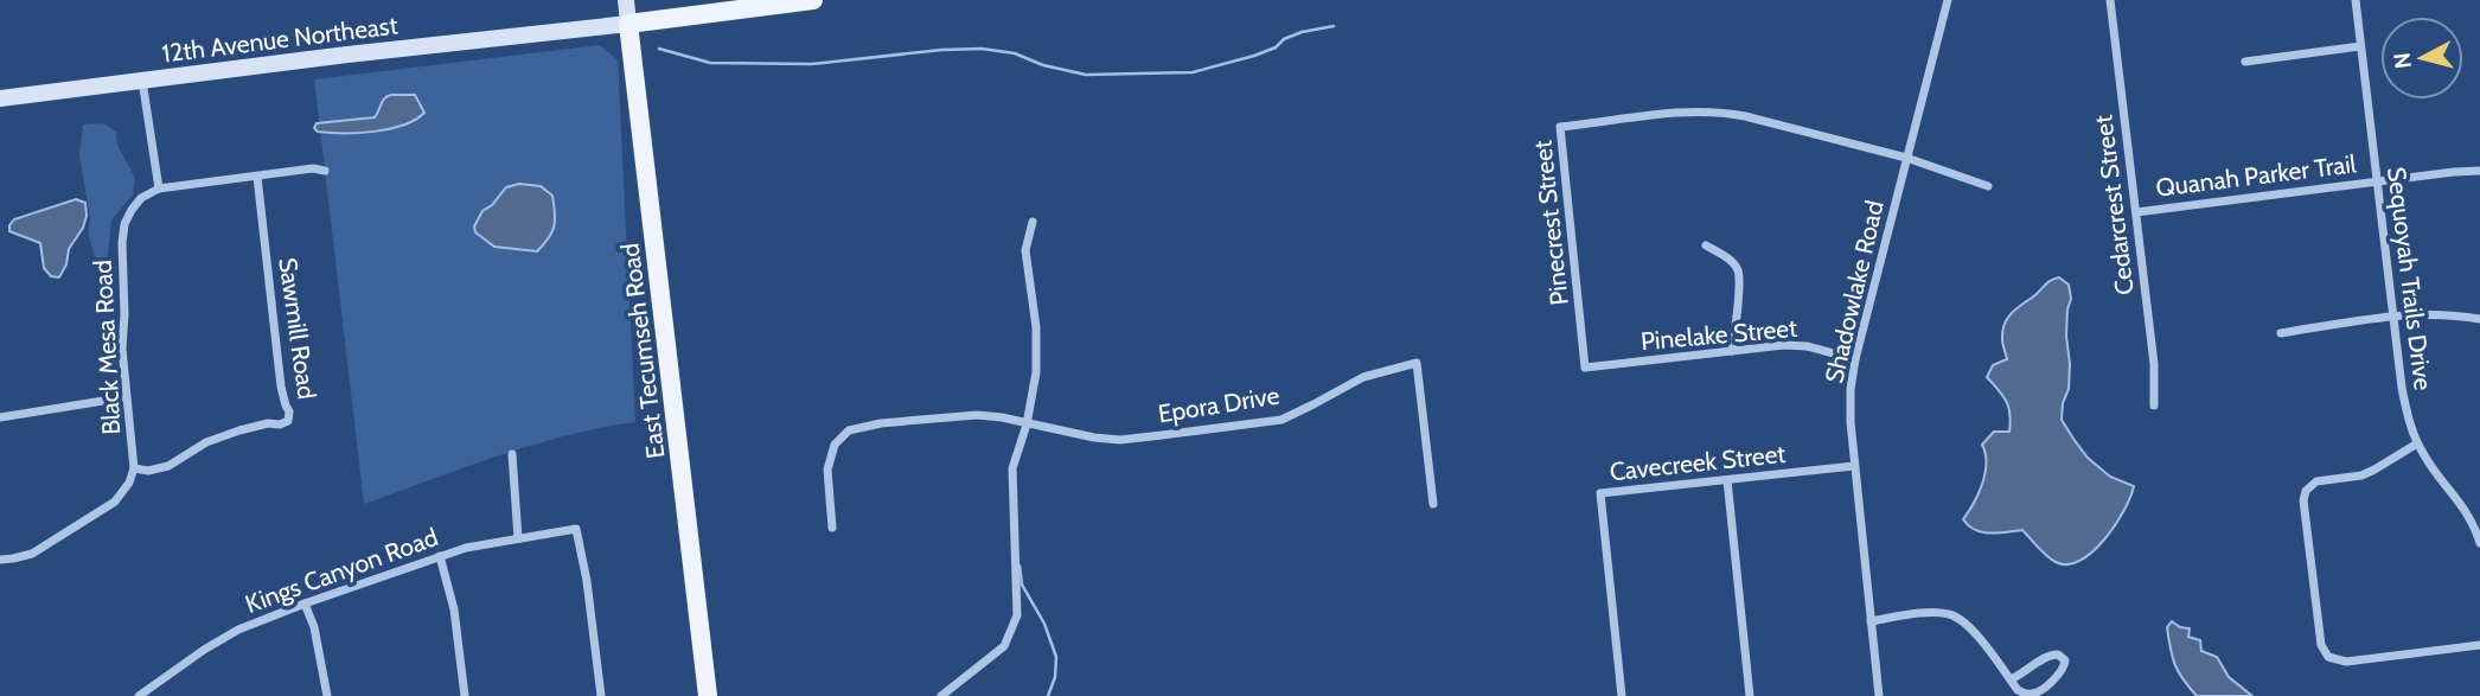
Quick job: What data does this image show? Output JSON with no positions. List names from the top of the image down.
{
  "streets": {
    "main road": ["12th Avenue Northeast", "East Tecumseh Road"],
    "street": [
      "Quanah Parker Trail",
      "Cedarcrest Street",
      "Pinecrest Street",
      "Sequoyah Trails Drive",
      "Shadowlake Road",
      "Sawmill Road",
      "Pinelake Street",
      "Black Mesa Road",
      "Epora Drive",
      "Cavecreek Street",
      "Kings Canyon Road"
    ]
  },
  "crossings": [
    ["12th Avenue Northeast", "East Tecumseh Road"],
    ["Quanah Parker Trail", "Cedarcrest Street"],
    ["Quanah Parker Trail", "Sequoyah Trails Drive"],
    ["Pinecrest Street", "Shadowlake Road"],
    ["Pinecrest Street", "Pinelake Street"],
    ["Shadowlake Road", "Pinelake Street"],
    ["Shadowlake Road", "Cavecreek Street"],
    ["Sawmill Road", "Black Mesa Road"]
  ],
  "north": "left"
}
